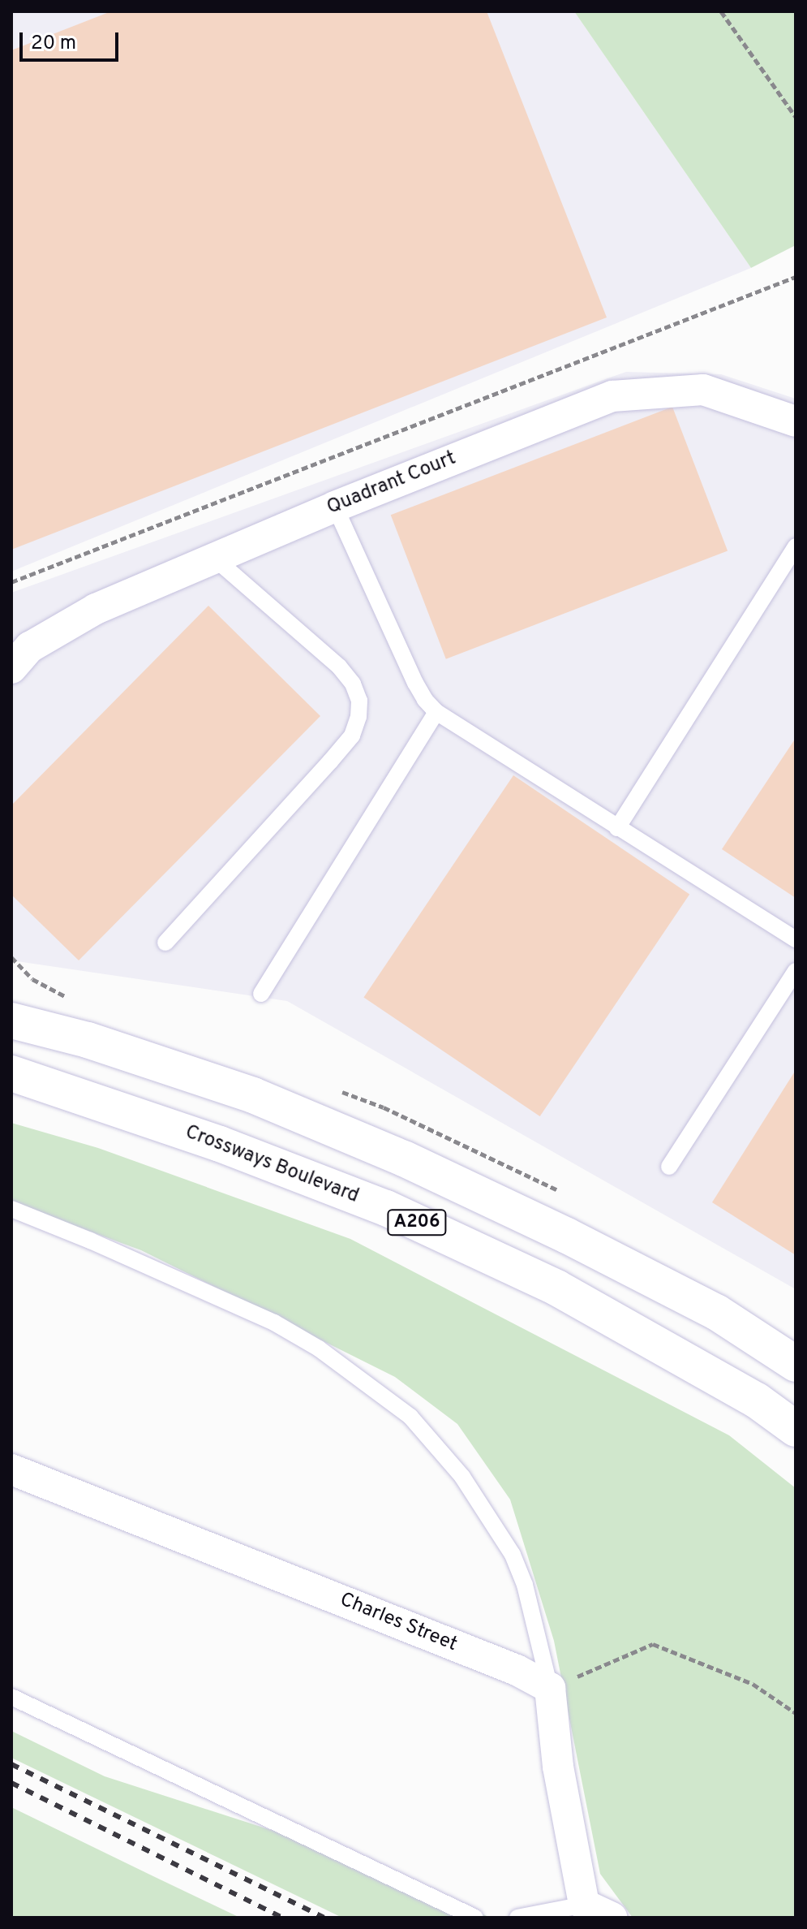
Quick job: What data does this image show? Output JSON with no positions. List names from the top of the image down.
{
  "streets": {
    "main road": ["Crossways Boulevard", "A206"],
    "street": ["Quadrant Court", "Charles Street"]
  },
  "scale_bar": "20 m"
}
